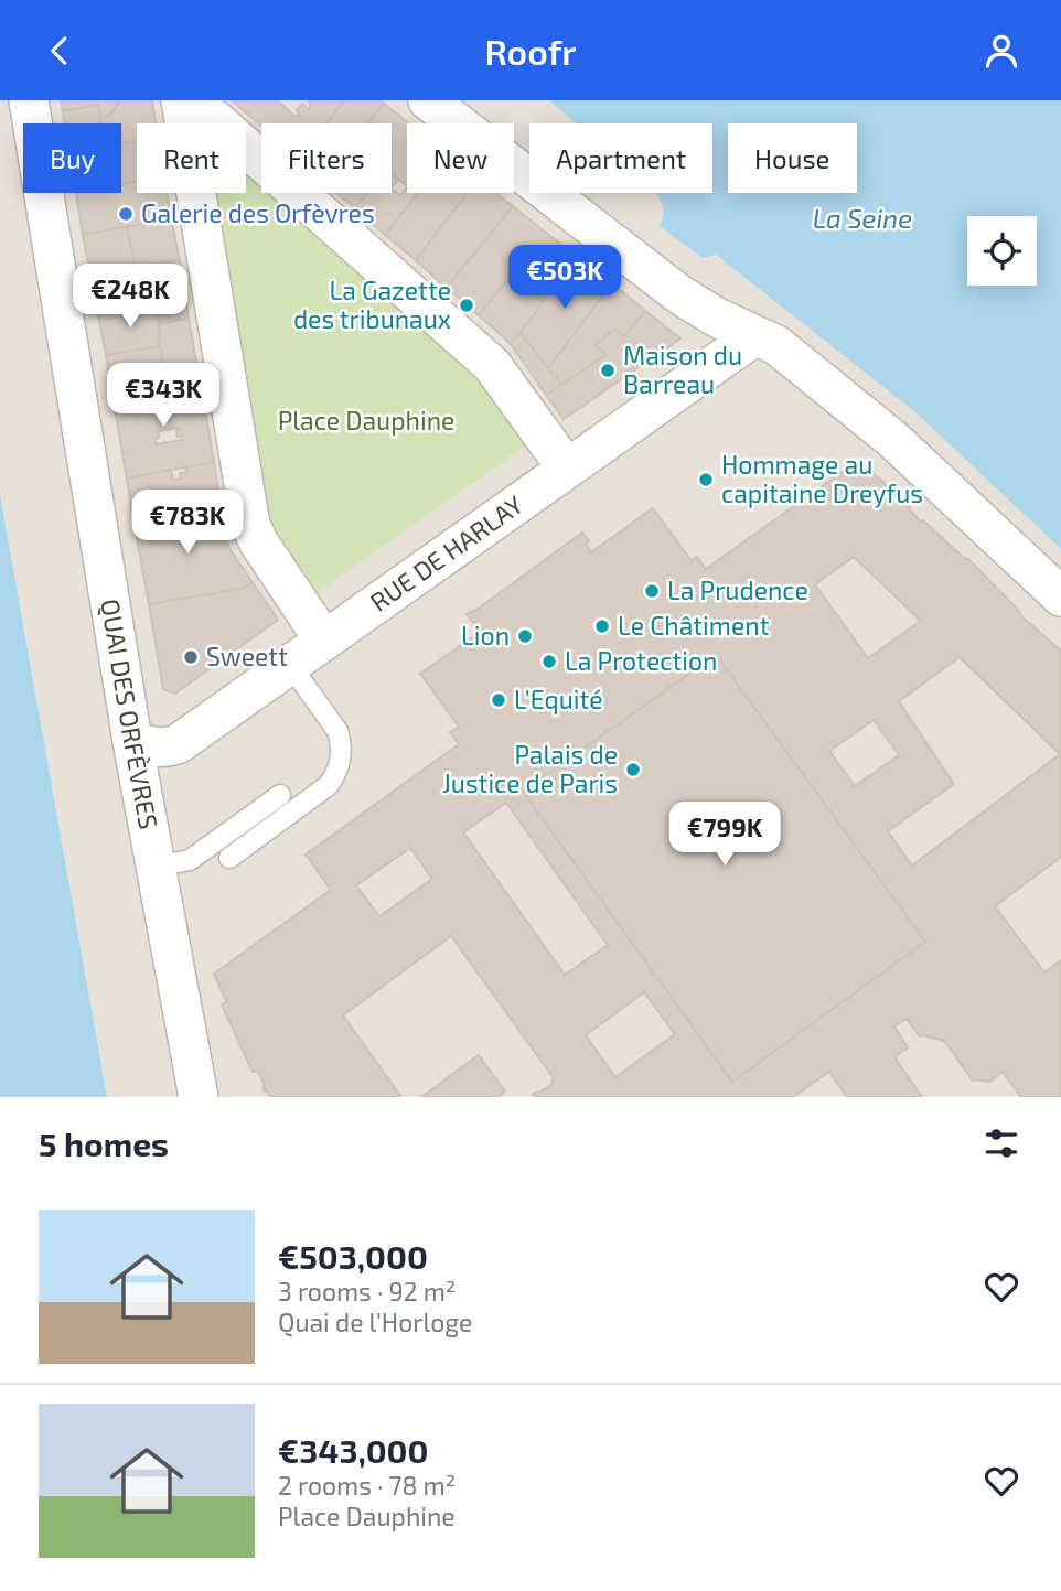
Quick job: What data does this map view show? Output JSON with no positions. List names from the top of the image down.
{
  "streets": {
    "street": ["RUE DE HARLAY", "QUAI DES ORFÈVRES"]
  },
  "crossings": [
    ["RUE DE HARLAY", "QUAI DES ORFÈVRES"]
  ],
  "water": ["La Seine"],
  "parks": ["Place Dauphine"],
  "places": [
    "Galerie des Orfèvres",
    "La Gazette des tribunaux",
    "Maison du Barreau",
    "Hommage au capitaine Dreyfus",
    "La Prudence",
    "Le Châtiment",
    "Lion",
    "Sweett",
    "La Protection",
    "L'Equité",
    "Palais de Justice de Paris"
  ],
  "page": {
    "header": "Roofr",
    "chip": [
      "Buy",
      "Rent",
      "Filters",
      "New",
      "Apartment",
      "House"
    ],
    "price": [
      "€503K",
      "€248K",
      "€343K",
      "€783K",
      "€799K"
    ],
    "heading": "5 homes",
    "list": [
      {
        "name": "€503,000",
        "note": "3 rooms · 92 m² · Quai de l'Horloge"
      },
      {
        "name": "€343,000",
        "note": "2 rooms · 78 m² · Place Dauphine"
      }
    ]
  }
}
